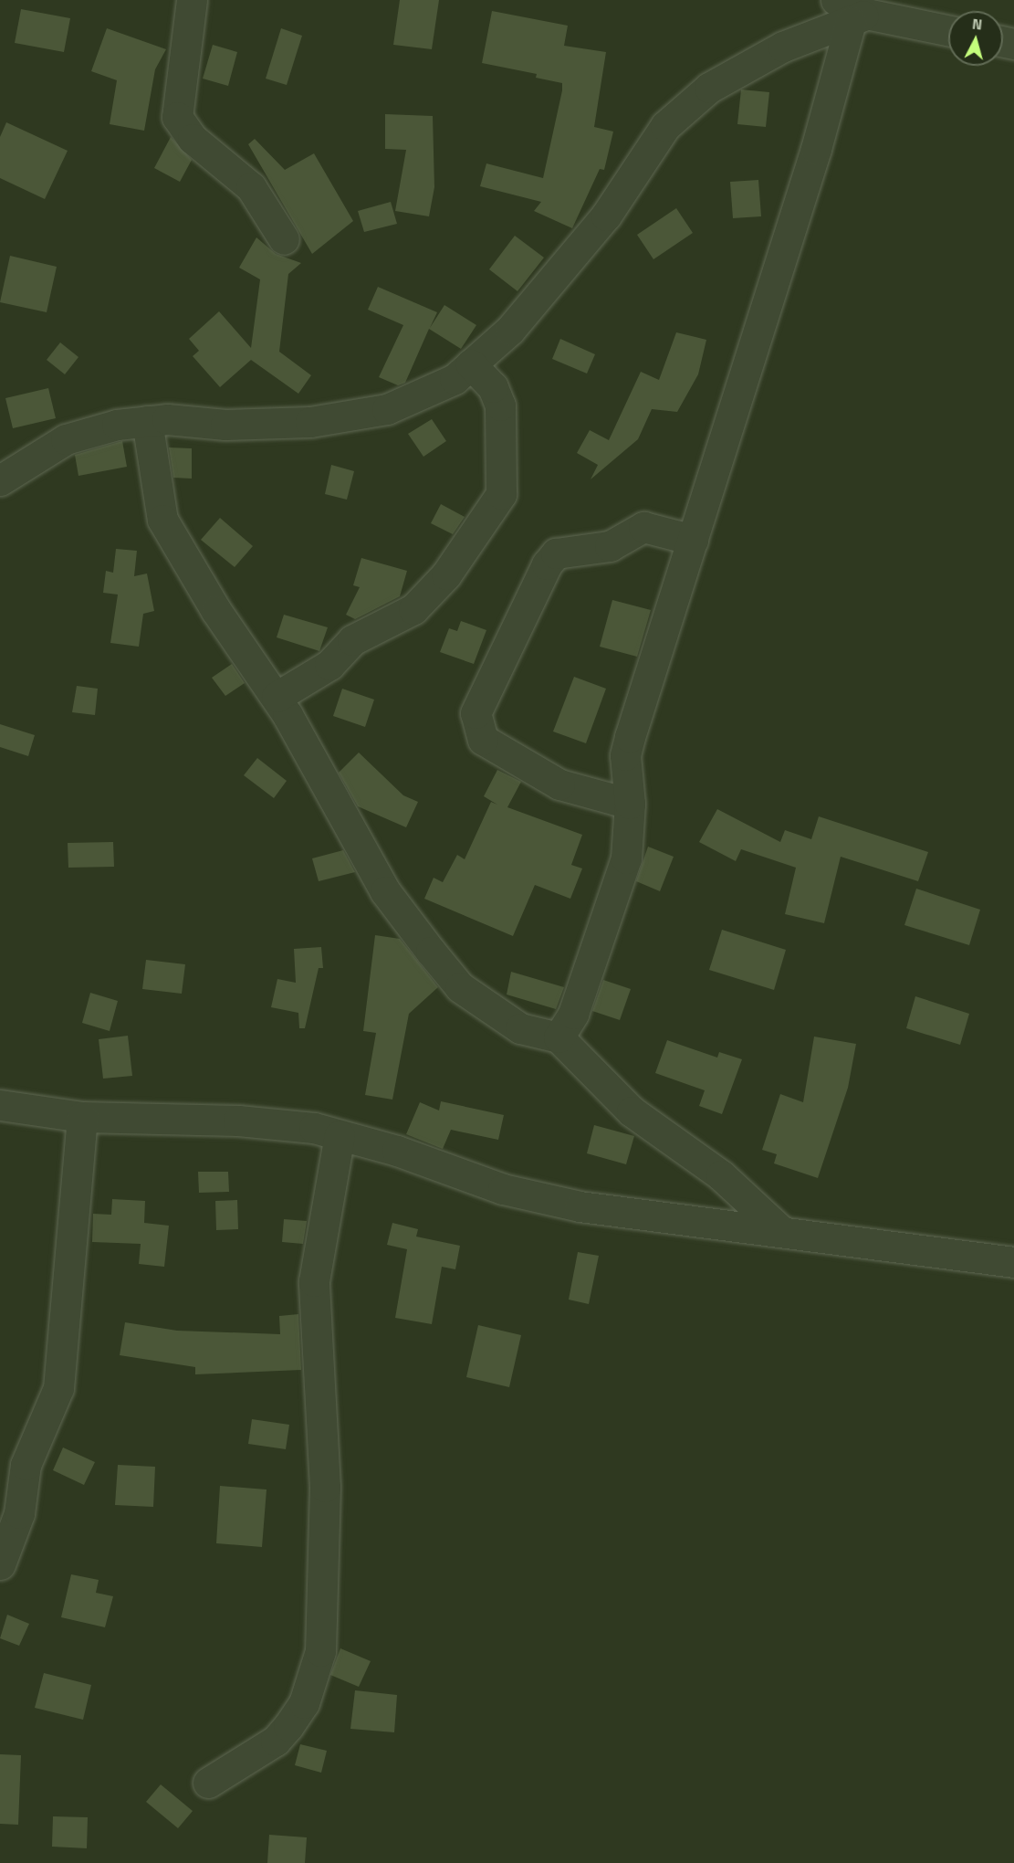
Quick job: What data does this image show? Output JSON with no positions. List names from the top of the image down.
{
  "north": "top"
}
